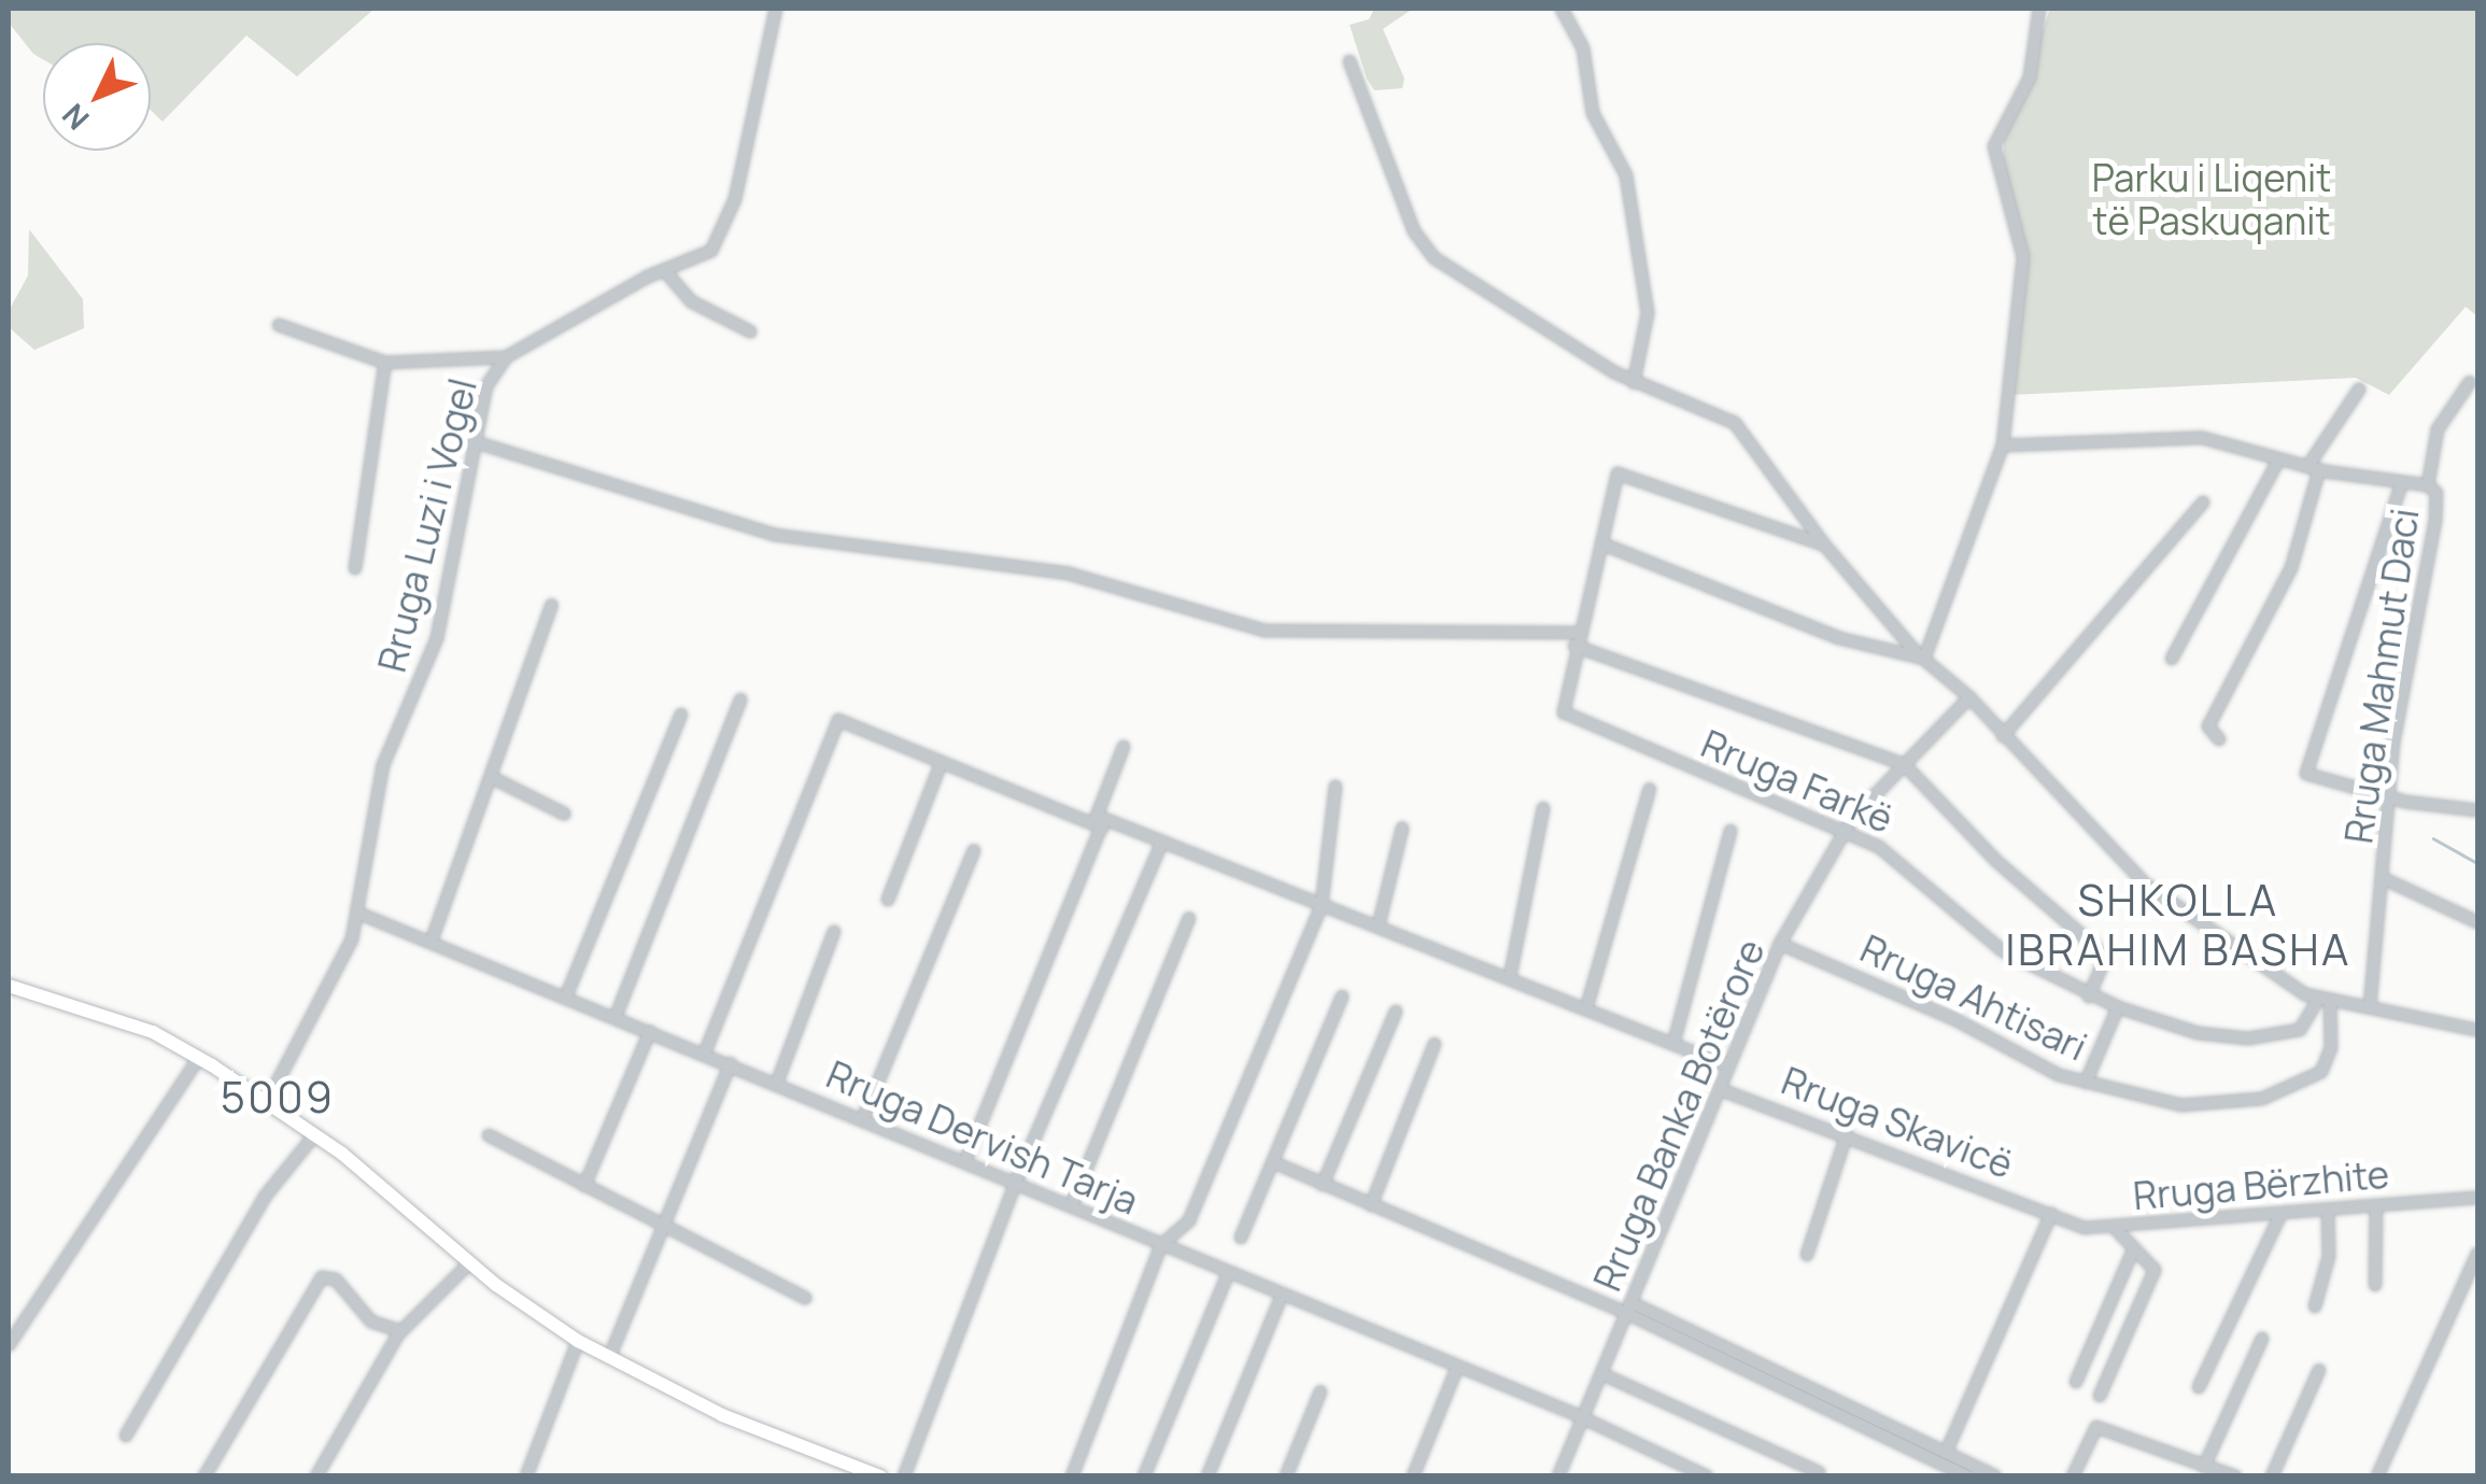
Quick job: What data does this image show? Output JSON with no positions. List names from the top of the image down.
{
  "streets": {
    "street": [
      "Rruga Luzi i Vogel",
      "Rruga Mahmut Daci",
      "Rruga Farkë",
      "Rruga Ahtisari",
      "Rruga Banka Botërore",
      "Rruga Skavicë",
      "Rruga Dervish Tarja",
      "Rruga Bërzhite"
    ]
  },
  "crossings": [
    ["Rruga Luzi i Vogel", "Rruga Dervish Tarja"],
    ["Rruga Farkë", "Rruga Ahtisari"],
    ["Rruga Farkë", "Rruga Banka Botërore"],
    ["Rruga Ahtisari", "Rruga Banka Botërore"],
    ["Rruga Banka Botërore", "Rruga Skavicë"],
    ["Rruga Banka Botërore", "Rruga Dervish Tarja"],
    ["Rruga Skavicë", "Rruga Bërzhite"]
  ],
  "districts": ["SHKOLLA IBRAHIM BASHA", "5009"],
  "parks": ["Parku i Liqenit të Paskuqanit"],
  "north": "bottom left"
}
